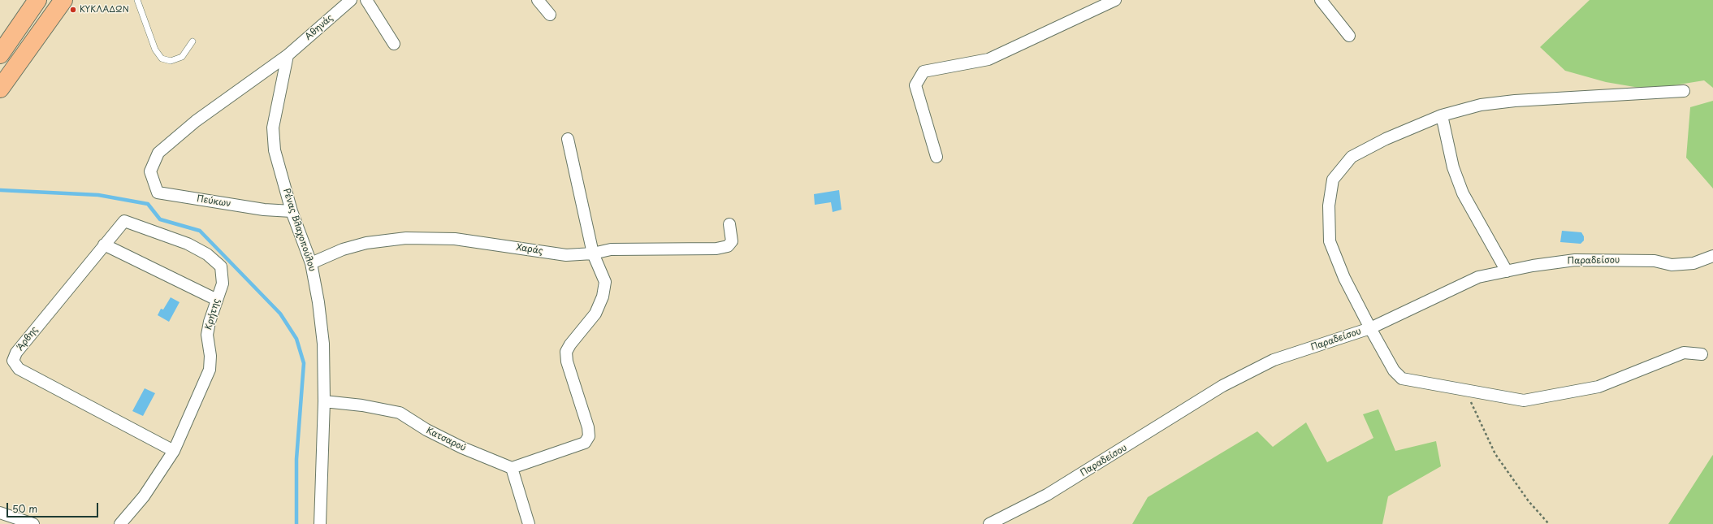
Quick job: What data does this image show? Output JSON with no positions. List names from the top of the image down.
{
  "streets": {
    "street": [
      "Αθηνάς",
      "Πεύκων",
      "Ρένας Βλαχοπούλου",
      "Χαράς",
      "Παραδείσου",
      "Κρήτης",
      "Άρβης",
      "Κατσαρού"
    ]
  },
  "crossings": [
    ["Αθηνάς", "Πεύκων"],
    ["Αθηνάς", "Ρένας Βλαχοπούλου"],
    ["Πεύκων", "Ρένας Βλαχοπούλου"],
    ["Ρένας Βλαχοπούλου", "Χαράς"],
    ["Ρένας Βλαχοπούλου", "Κατσαρού"],
    ["Κρήτης", "Άρβης"]
  ],
  "places": ["ΚΥΚΛΑΔΩΝ"],
  "scale_bar": "50 m"
}
